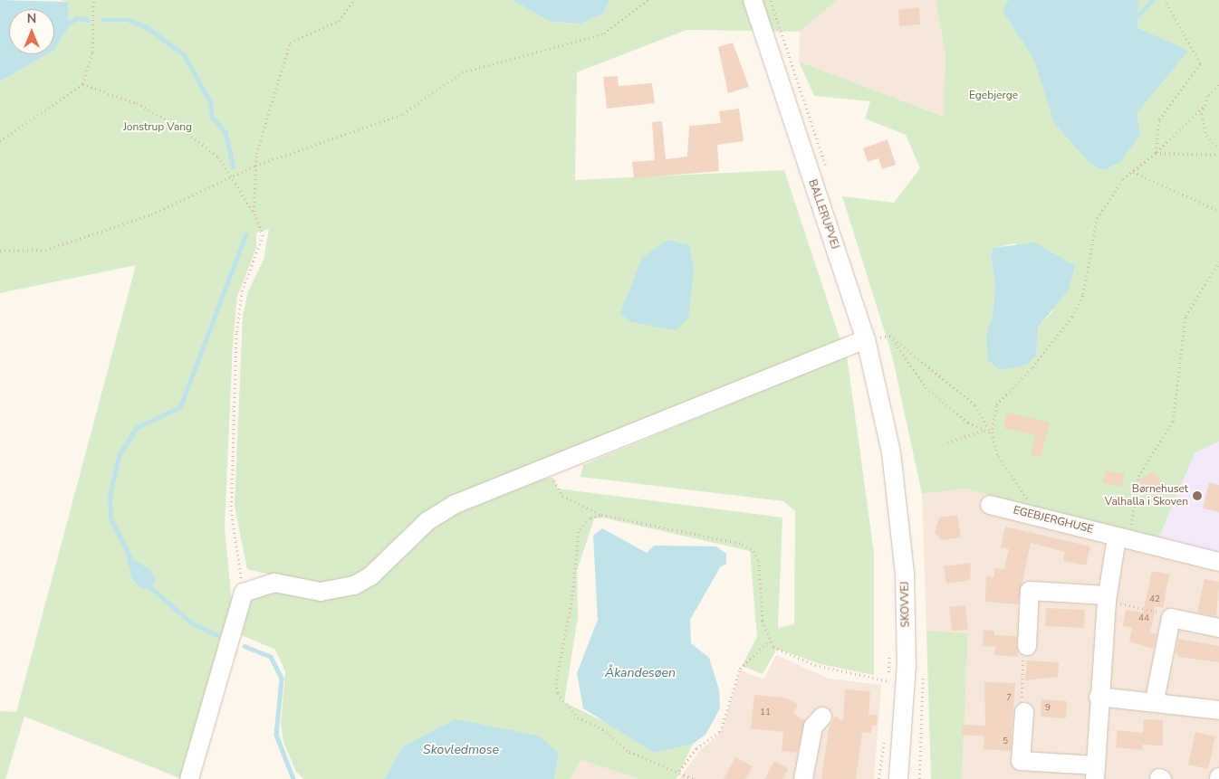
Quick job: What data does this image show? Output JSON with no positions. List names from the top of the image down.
{
  "streets": {
    "street": ["BALLERUPVEJ", "EGEBJERGHUSE", "SKOVVEJ"]
  },
  "crossings": [
    ["BALLERUPVEJ", "SKOVVEJ"]
  ],
  "water": ["Åkandesøen", "Skovledmose"],
  "parks": ["Egebjerge", "Jonstrup Vang"],
  "places": ["Børnehuset Valhalla i Skoven"],
  "house_numbers": [
    "42",
    "44",
    "7",
    "9",
    "11",
    "5"
  ],
  "north": "top"
}
